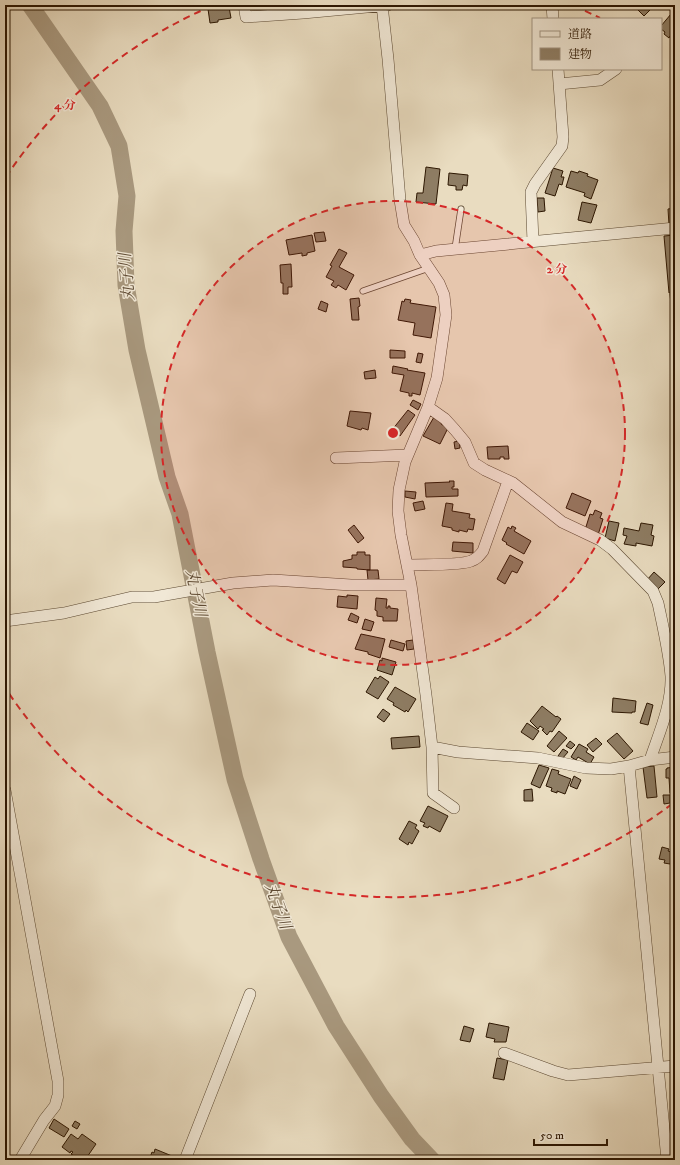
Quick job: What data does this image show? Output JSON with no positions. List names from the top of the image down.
{
  "water": ["丸子川"],
  "legend": ["道路", "建物"],
  "scale_bar": "50 m",
  "rings": ["4 分", "2 分"]
}
